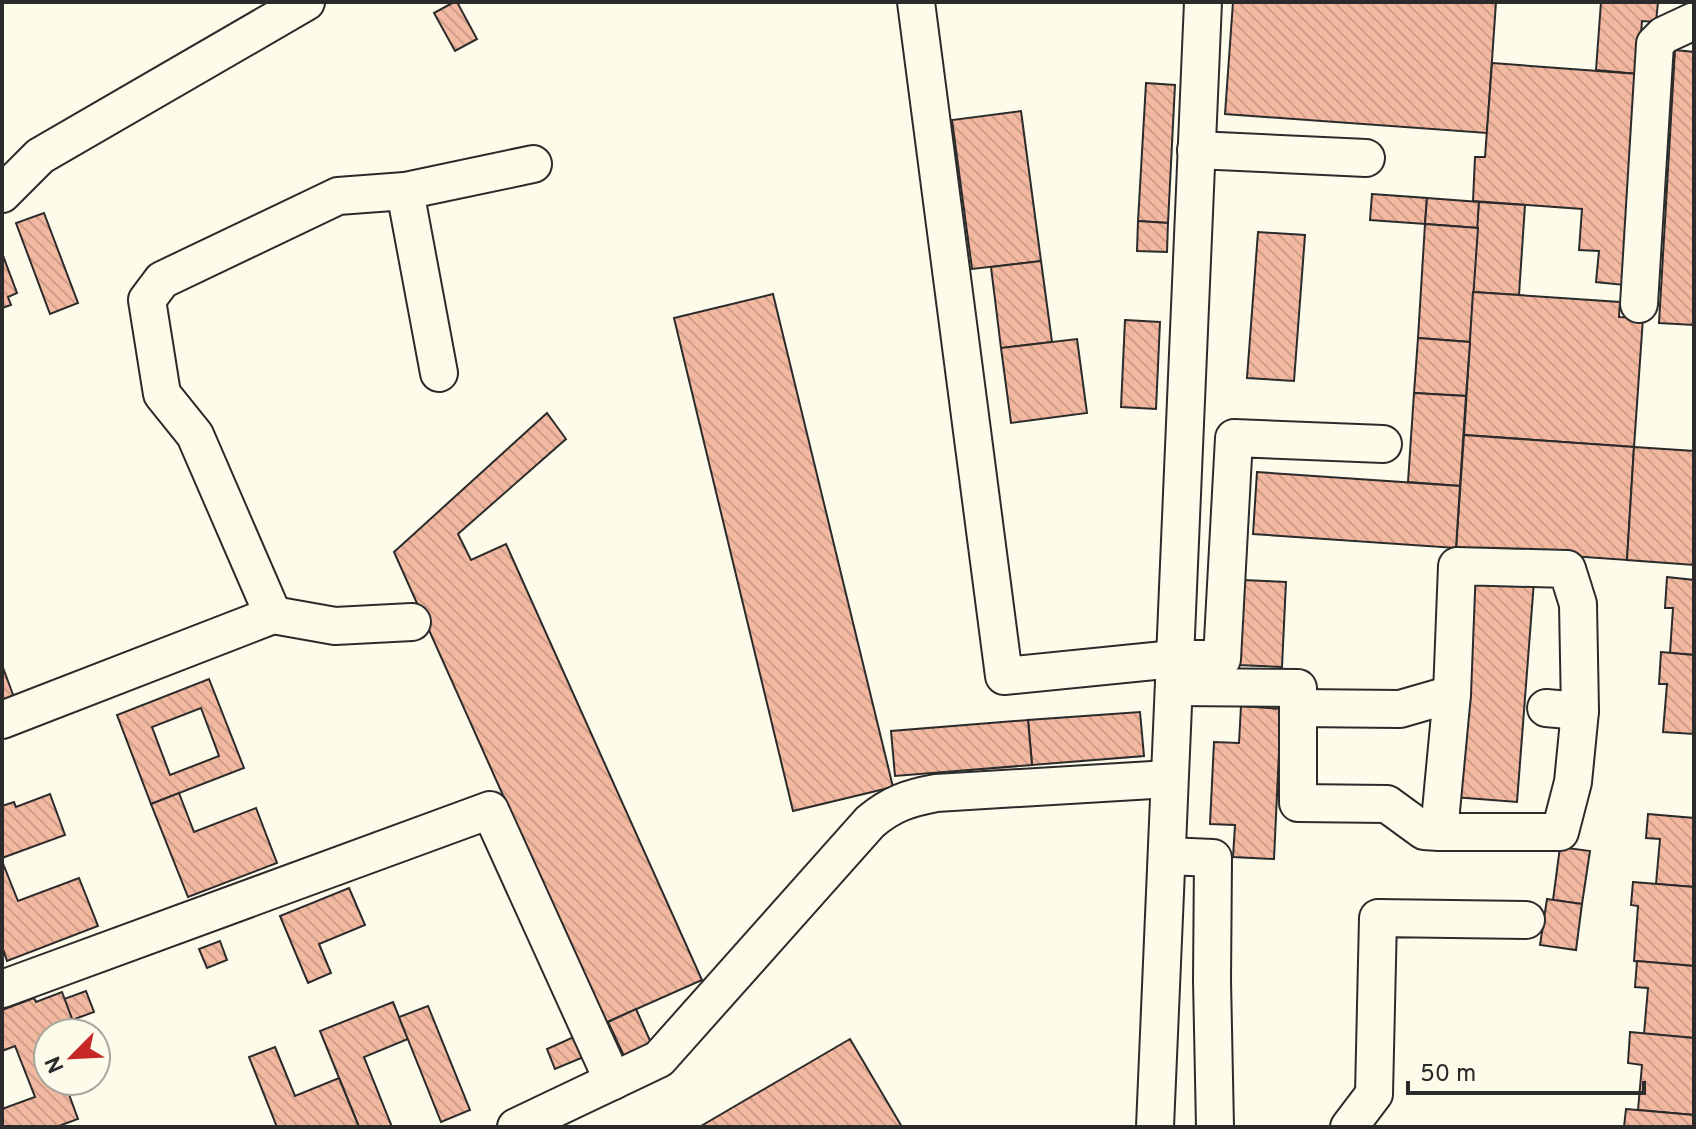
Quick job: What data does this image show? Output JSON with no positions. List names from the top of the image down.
{
  "scale_bar": "50 m",
  "north": "bottom left"
}
